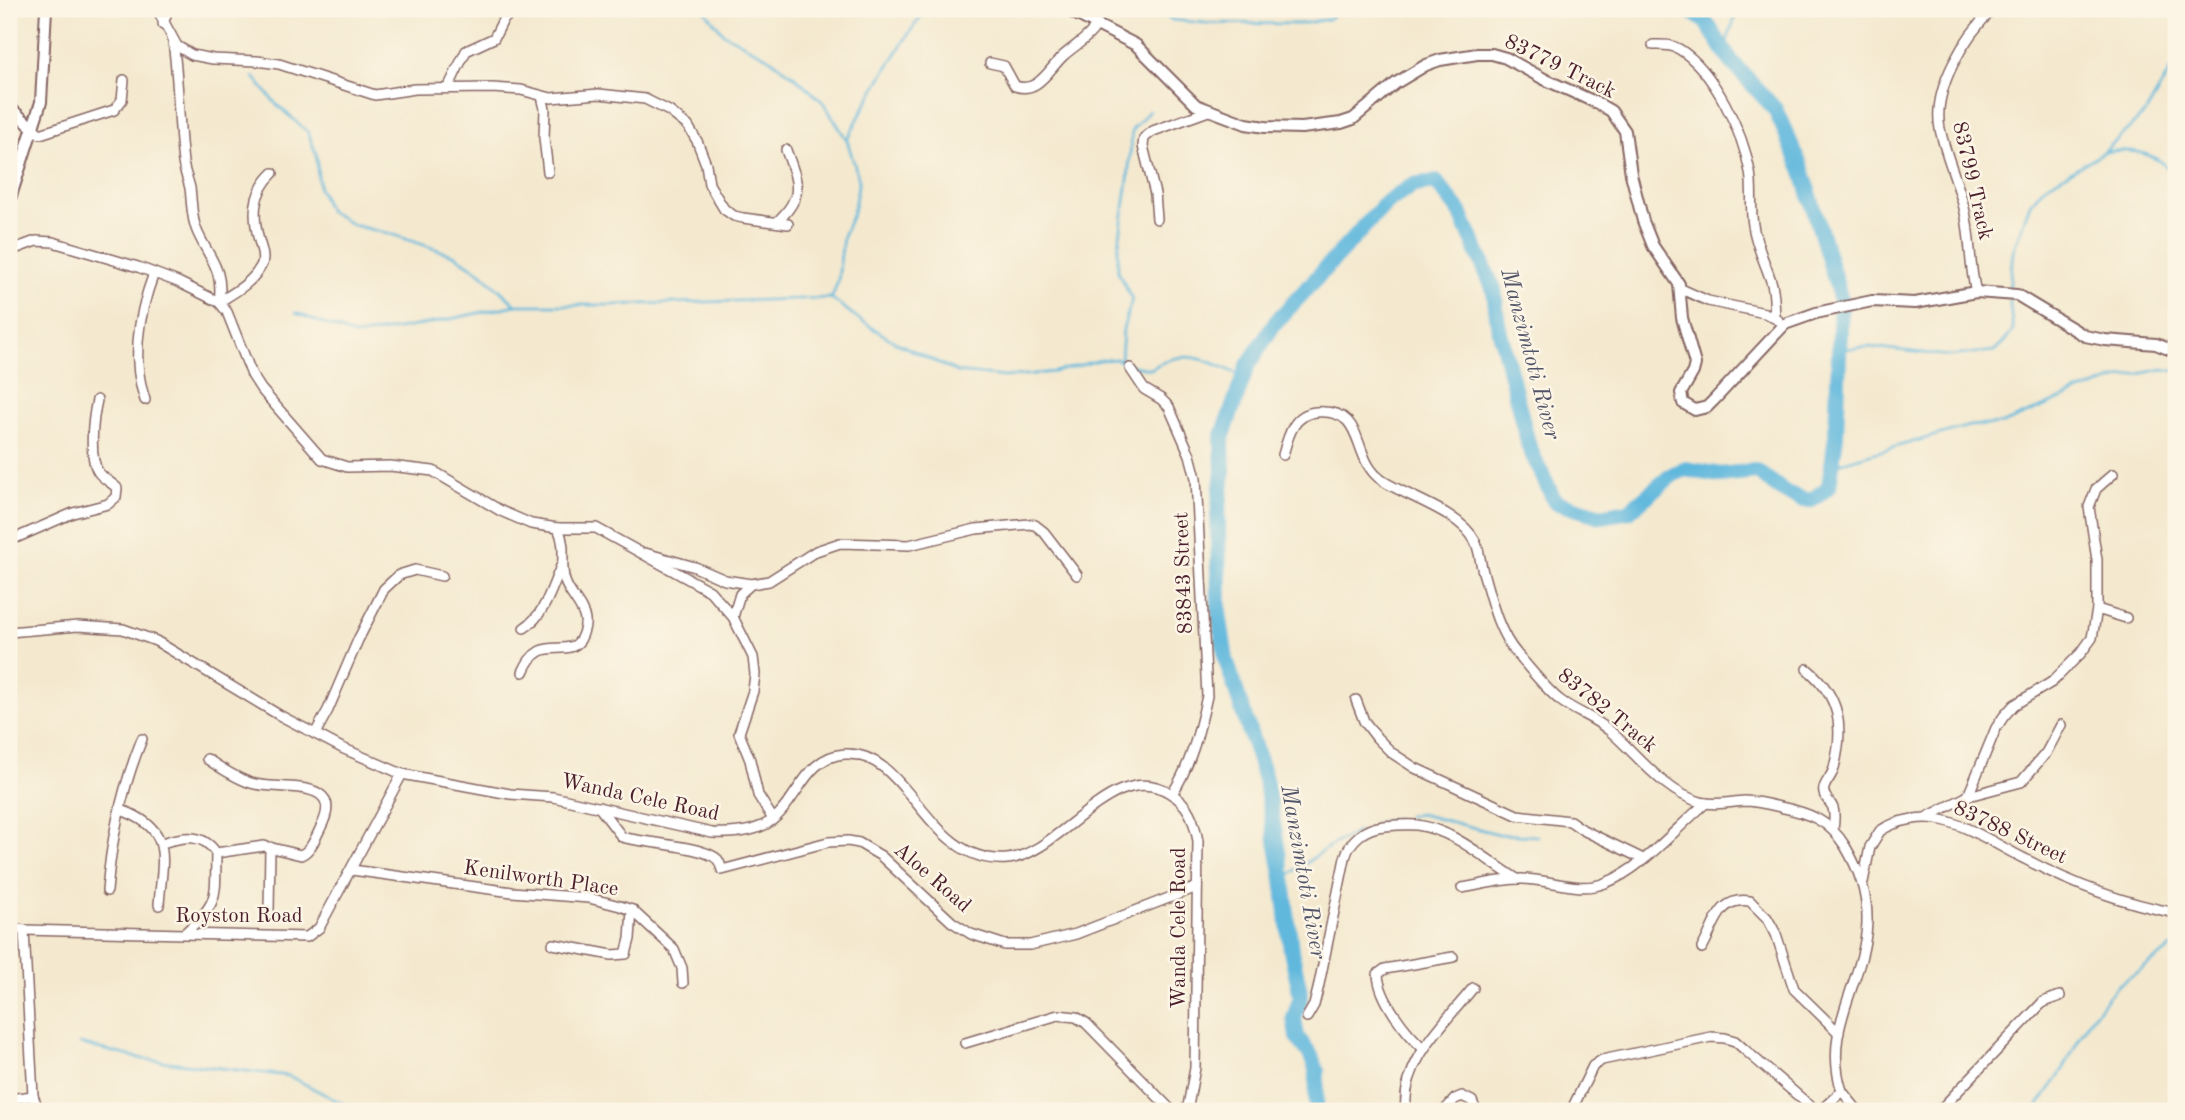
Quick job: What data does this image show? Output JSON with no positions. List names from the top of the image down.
{
  "streets": {
    "street": [
      "83779 Track",
      "83799 Track",
      "83843 Street",
      "83782 Track",
      "Wanda Cele Road",
      "83788 Street",
      "Aloe Road",
      "Kenilworth Place",
      "Royston Road"
    ]
  },
  "crossings": [
    ["83779 Track", "83799 Track"],
    ["83843 Street", "Wanda Cele Road"],
    ["83782 Track", "83788 Street"],
    ["Wanda Cele Road", "Aloe Road"],
    ["Wanda Cele Road", "Royston Road"],
    ["Kenilworth Place", "Royston Road"]
  ],
  "water": ["Manzimtoti River"]
}
